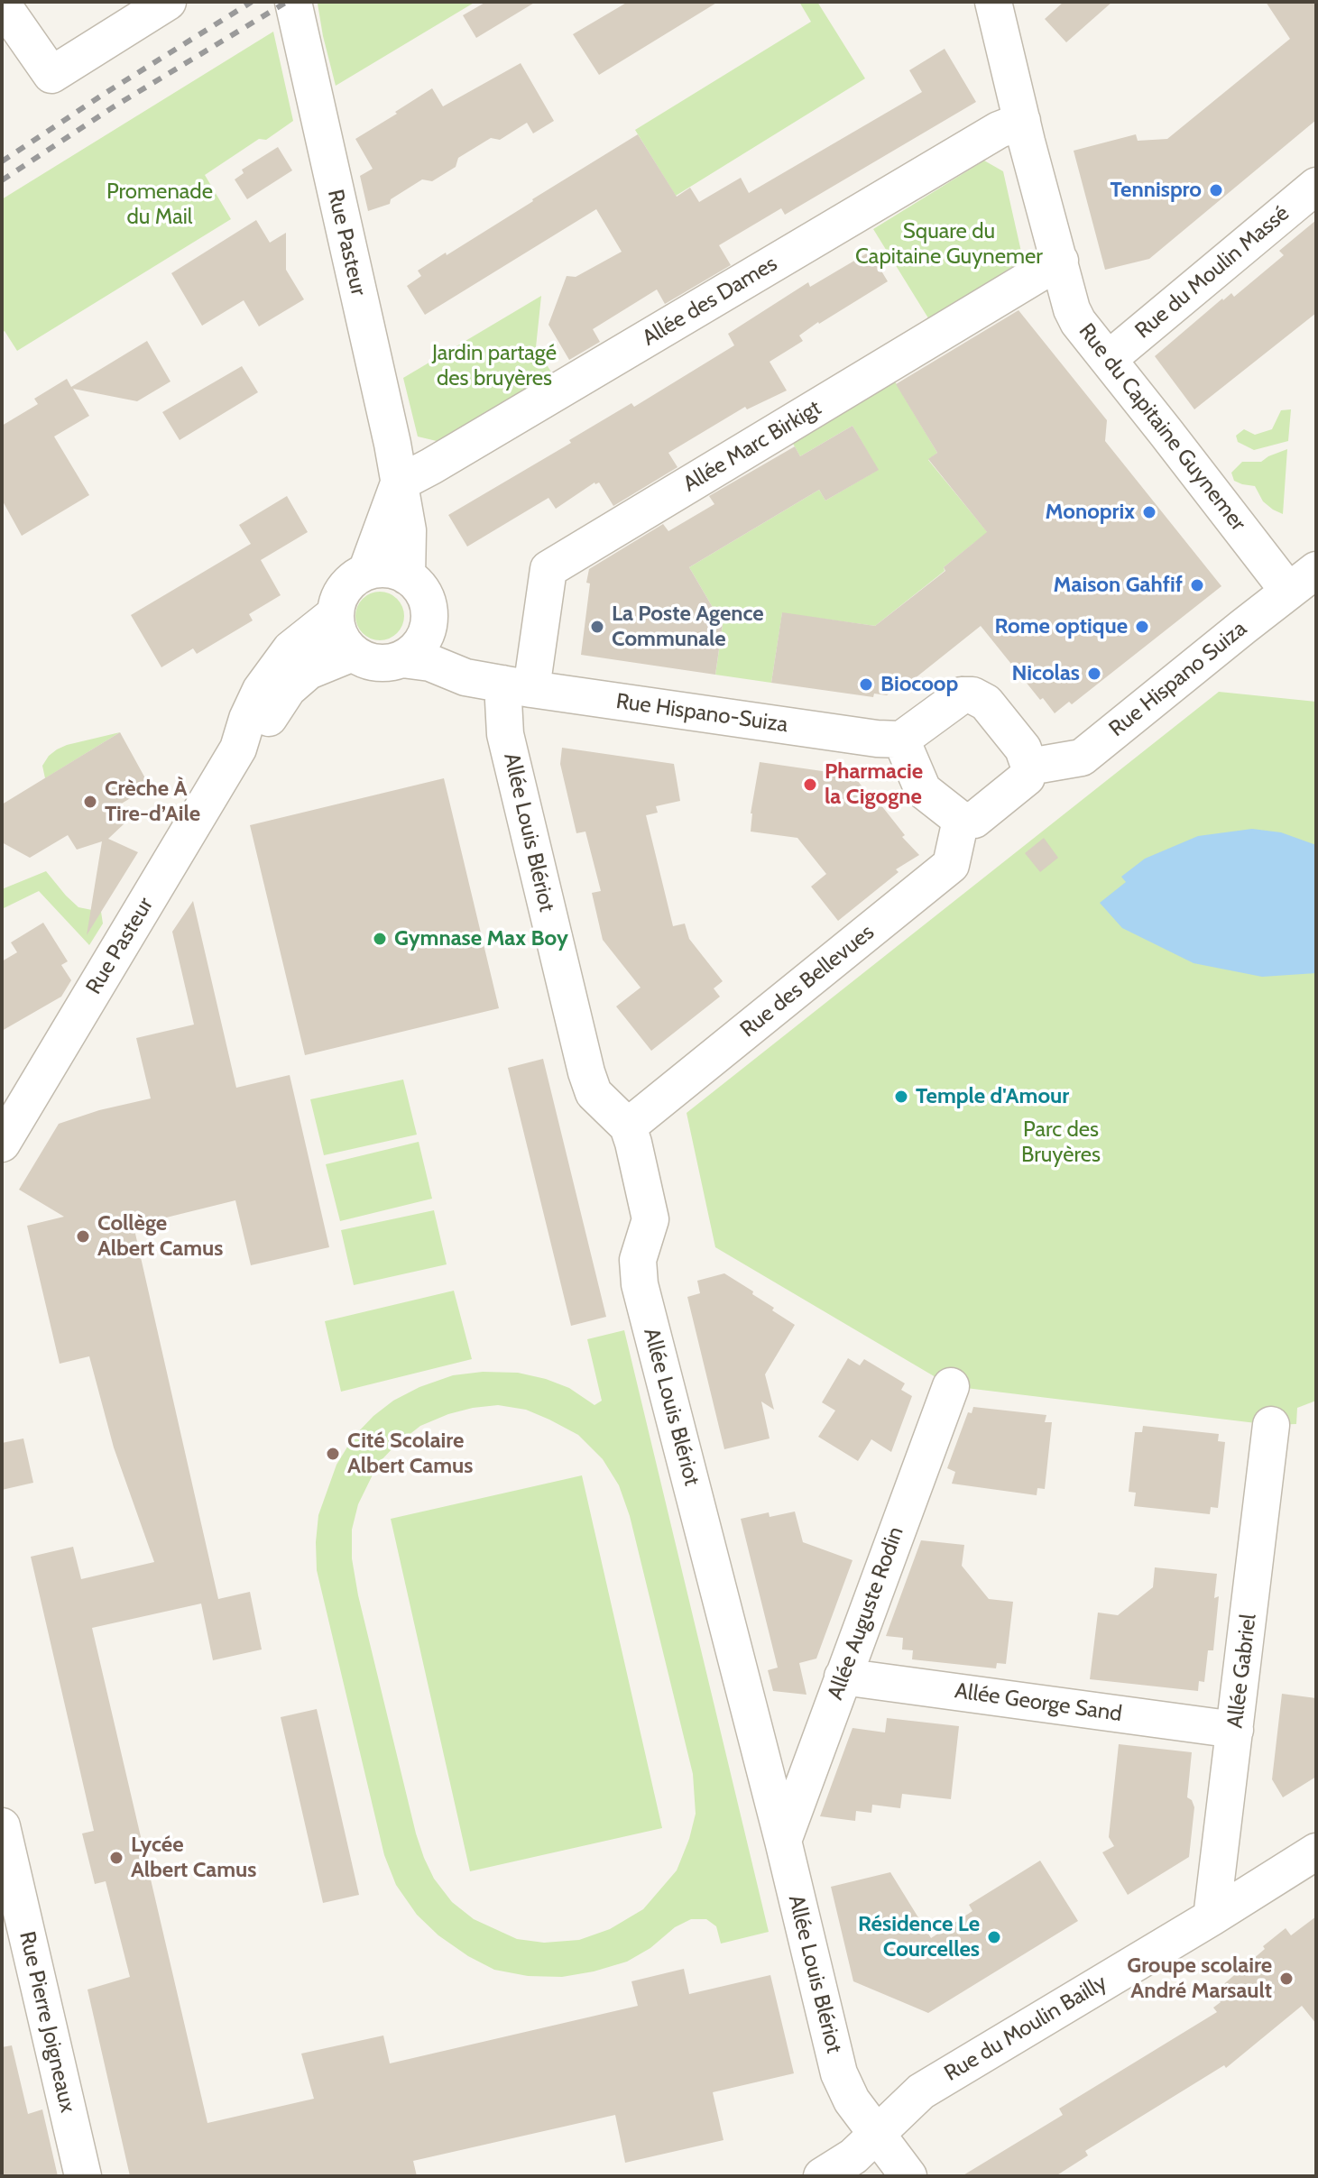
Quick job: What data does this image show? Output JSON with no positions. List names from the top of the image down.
{
  "streets": {
    "street": [
      "Rue Pasteur",
      "Rue du Moulin Massé",
      "Allée des Dames",
      "Rue du Capitaine Guynemer",
      "Allée Marc Birkigt",
      "Rue Hispano Suiza",
      "Rue Hispano-Suiza",
      "Allée Louis Blériot",
      "Rue des Bellevues",
      "Allée Auguste Rodin",
      "Allée Gabriel",
      "Allée George Sand",
      "Rue Pierre Joigneaux",
      "Rue du Moulin Bailly"
    ]
  },
  "crossings": [
    ["Rue Pasteur", "Allée des Dames"],
    ["Rue Pasteur", "Rue Hispano-Suiza"],
    ["Rue du Moulin Massé", "Rue du Capitaine Guynemer"],
    ["Allée des Dames", "Rue du Capitaine Guynemer"],
    ["Rue du Capitaine Guynemer", "Allée Marc Birkigt"],
    ["Rue du Capitaine Guynemer", "Rue Hispano Suiza"],
    ["Allée Marc Birkigt", "Rue Hispano-Suiza"],
    ["Allée Marc Birkigt", "Allée Louis Blériot"],
    ["Rue Hispano Suiza", "Rue Hispano-Suiza"],
    ["Rue Hispano Suiza", "Rue des Bellevues"],
    ["Rue Hispano-Suiza", "Allée Louis Blériot"],
    ["Rue Hispano-Suiza", "Rue des Bellevues"],
    ["Allée Louis Blériot", "Rue des Bellevues"],
    ["Allée Louis Blériot", "Allée Auguste Rodin"],
    ["Allée Louis Blériot", "Rue du Moulin Bailly"],
    ["Allée Auguste Rodin", "Allée George Sand"],
    ["Allée Gabriel", "Allée George Sand"],
    ["Allée Gabriel", "Rue du Moulin Bailly"]
  ],
  "parks": [
    "Promenade du Mail",
    "Square du Capitaine Guynemer",
    "Jardin partagé des bruyères",
    "Parc des Bruyères"
  ],
  "places": [
    "Tennispro",
    "Monoprix",
    "Maison Gahfif",
    "La Poste Agence Communale",
    "Rome optique",
    "Nicolas",
    "Biocoop",
    "Pharmacie la Cigogne",
    "Crèche À Tire-d’Aile",
    "Gymnase Max Boy",
    "Temple d'Amour",
    "Collège Albert Camus",
    "Cité Scolaire Albert Camus",
    "Lycée Albert Camus",
    "Résidence Le Courcelles",
    "Groupe scolaire André Marsault"
  ]
}
